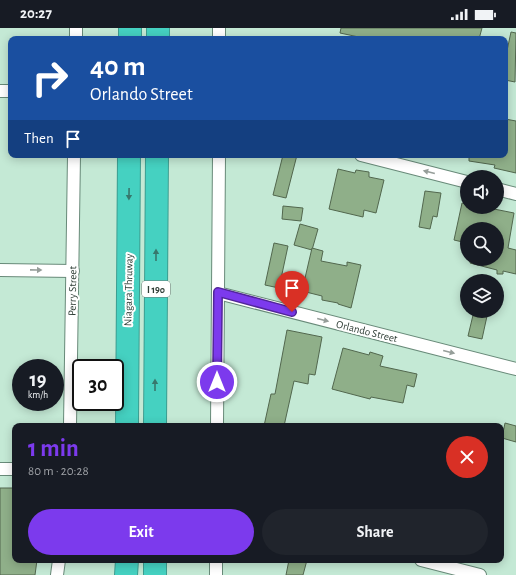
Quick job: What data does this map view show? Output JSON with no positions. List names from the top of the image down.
{
  "streets": {
    "highway": ["I 190", "Niagara Thruway"],
    "street": ["Perry Street", "Orlando Street"]
  },
  "one_way": ["Orlando Street"],
  "page": {
    "status": "20:27",
    "turn": ["40 m", "Orlando Street"],
    "then": "Then",
    "speed": "19 km/h",
    "limit": "30",
    "heading": ["1 min", "80 m · 20:28"],
    "buttons": ["Exit", "Share"]
  }
}
